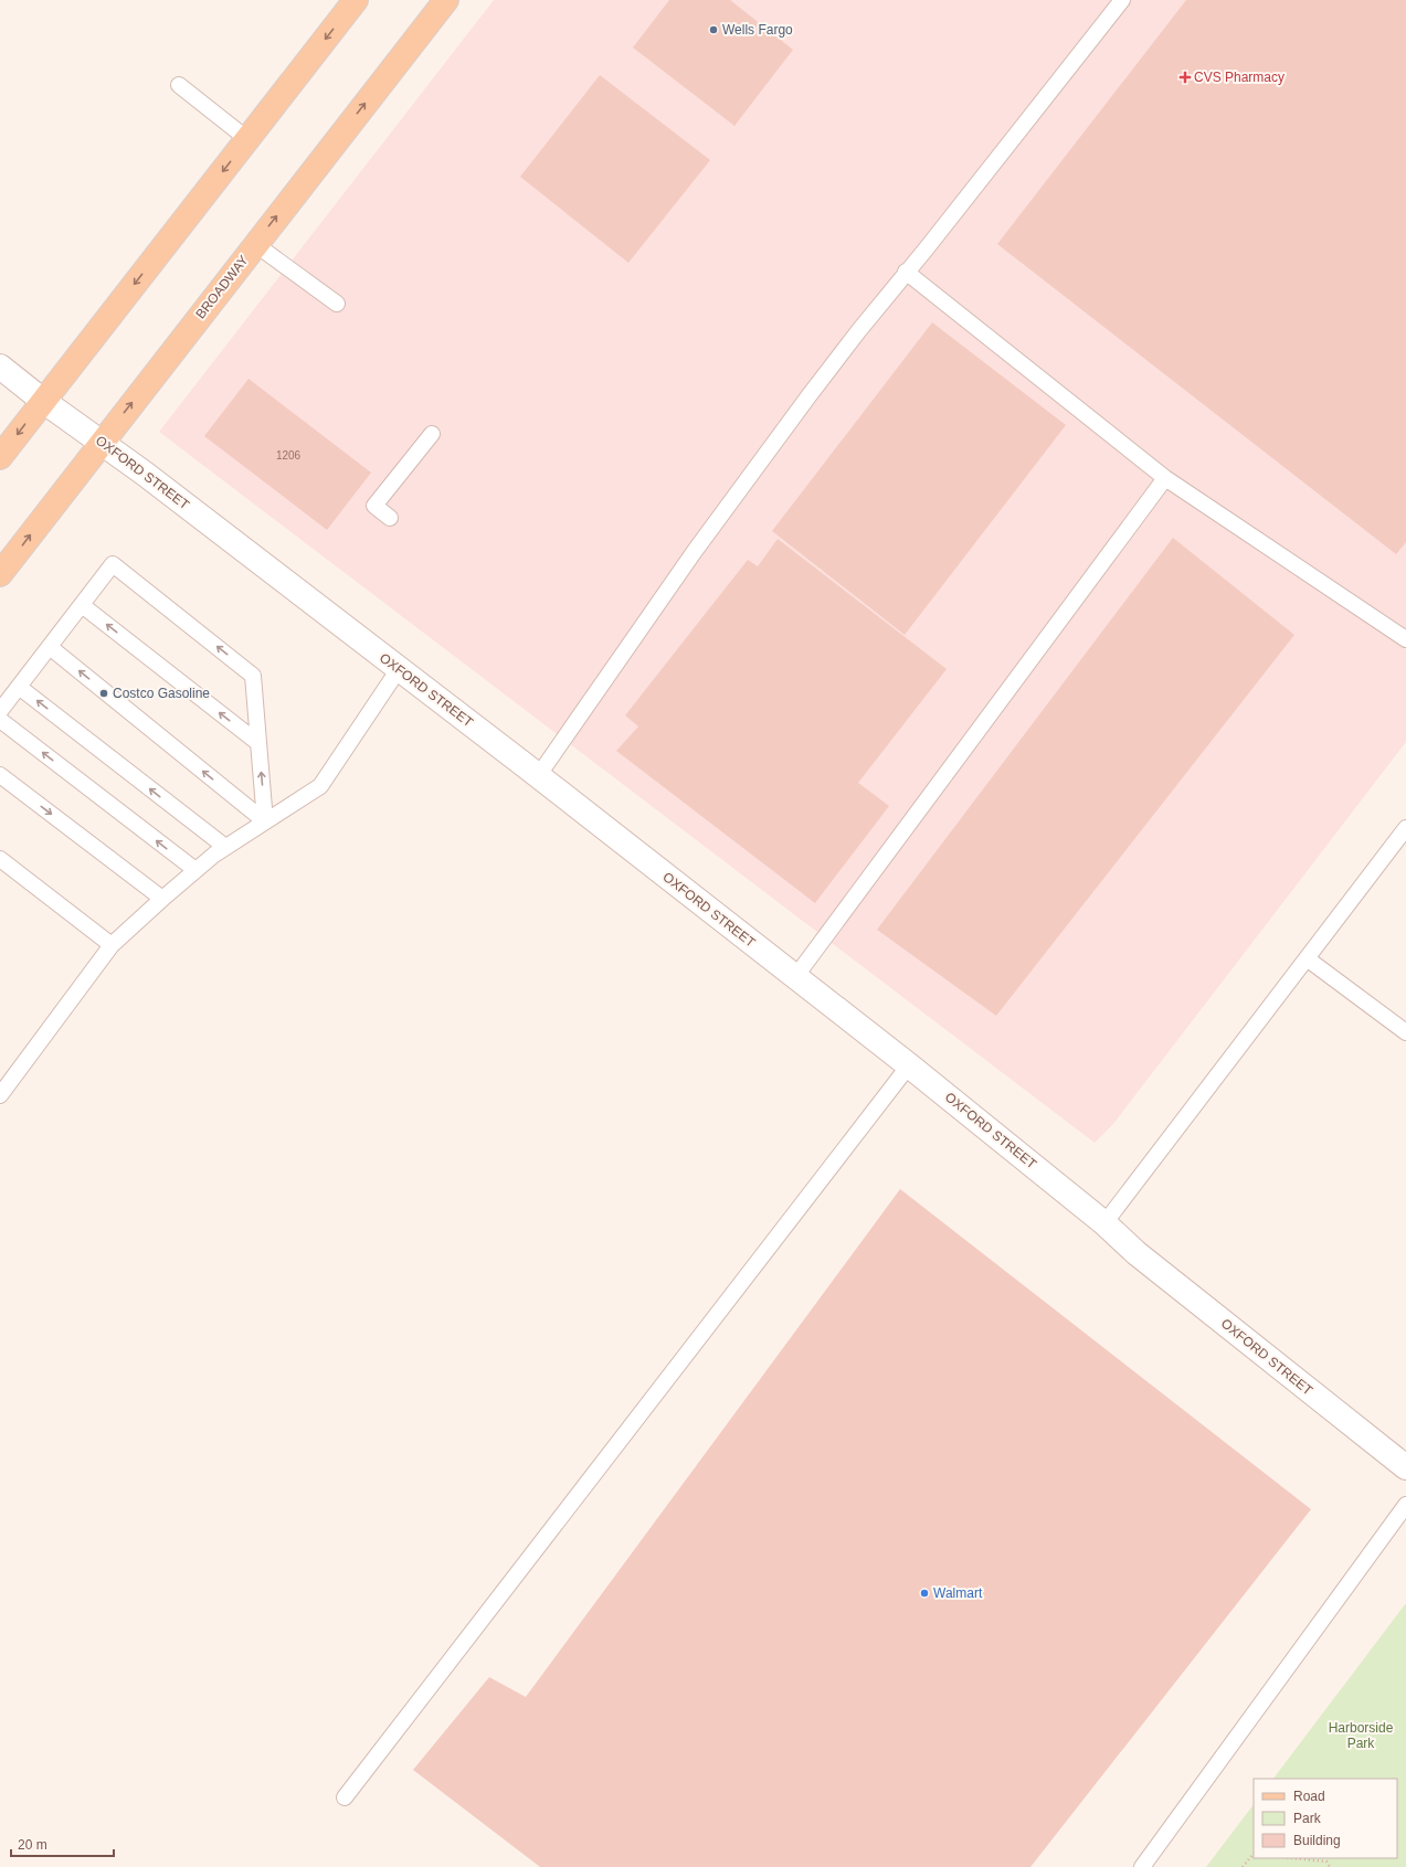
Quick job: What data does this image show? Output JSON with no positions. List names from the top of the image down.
{
  "streets": {
    "main road": ["BROADWAY"],
    "street": ["OXFORD STREET"]
  },
  "crossings": [
    ["BROADWAY", "OXFORD STREET"]
  ],
  "parks": ["Harborside Park"],
  "places": {
    "other": ["Wells Fargo", "Costco Gasoline", "Walmart"],
    "health": ["CVS Pharmacy"]
  },
  "house_numbers": ["1206"],
  "legend": ["Road", "Park", "Building"],
  "scale_bar": "20 m"
}
